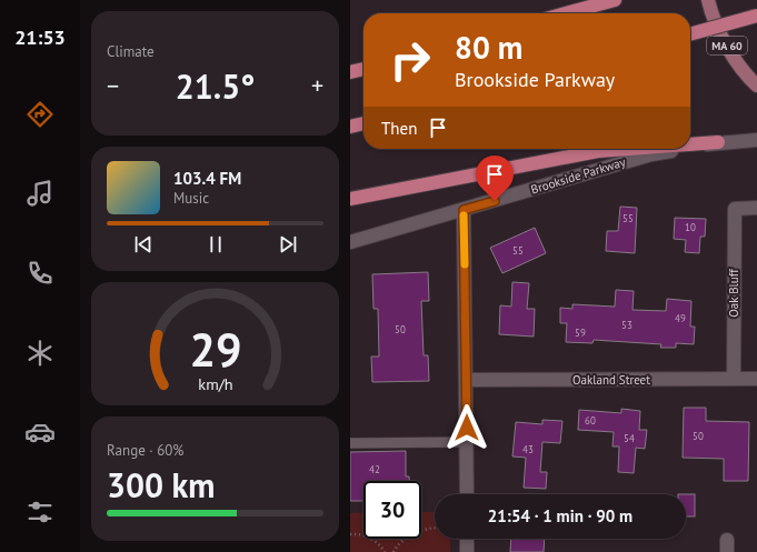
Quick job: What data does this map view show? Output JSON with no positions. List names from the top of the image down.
{
  "streets": {
    "main road": ["MA 60"],
    "street": ["Brookside Parkway", "Oak Bluff", "Oakland Street"]
  },
  "crossings": [
    ["Oak Bluff", "Oakland Street"]
  ],
  "house_numbers": [
    "55",
    "10",
    "55",
    "49",
    "53",
    "50",
    "59",
    "60",
    "50",
    "54",
    "43",
    "42"
  ],
  "page": {
    "tabs": "21:53",
    "tile": [
      "Climate",
      ["Range · 60%", "300 km"]
    ],
    "turn": ["80 m", "Brookside Parkway"],
    "heat": ["−", "21.5°", "+"],
    "then": "Then",
    "song": ["103.4 FM", "Music"],
    "limit": "30",
    "trip": "21:54 · 1 min · 90 m",
    "gauge": ["29", "km/h"]
  }
}
